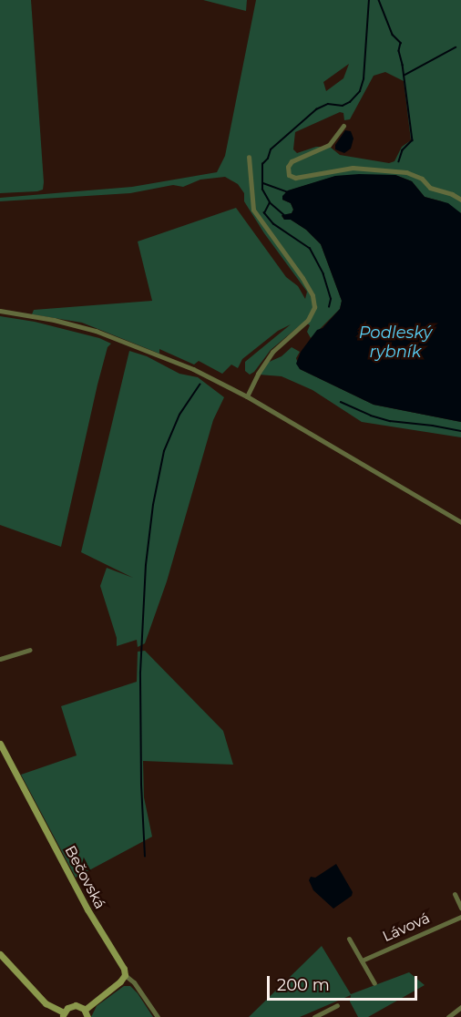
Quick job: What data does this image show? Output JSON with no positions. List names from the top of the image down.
{
  "streets": {
    "street": ["Bečovská", "Lávová"]
  },
  "water": ["Podleský rybník"],
  "scale_bar": "200 m"
}
